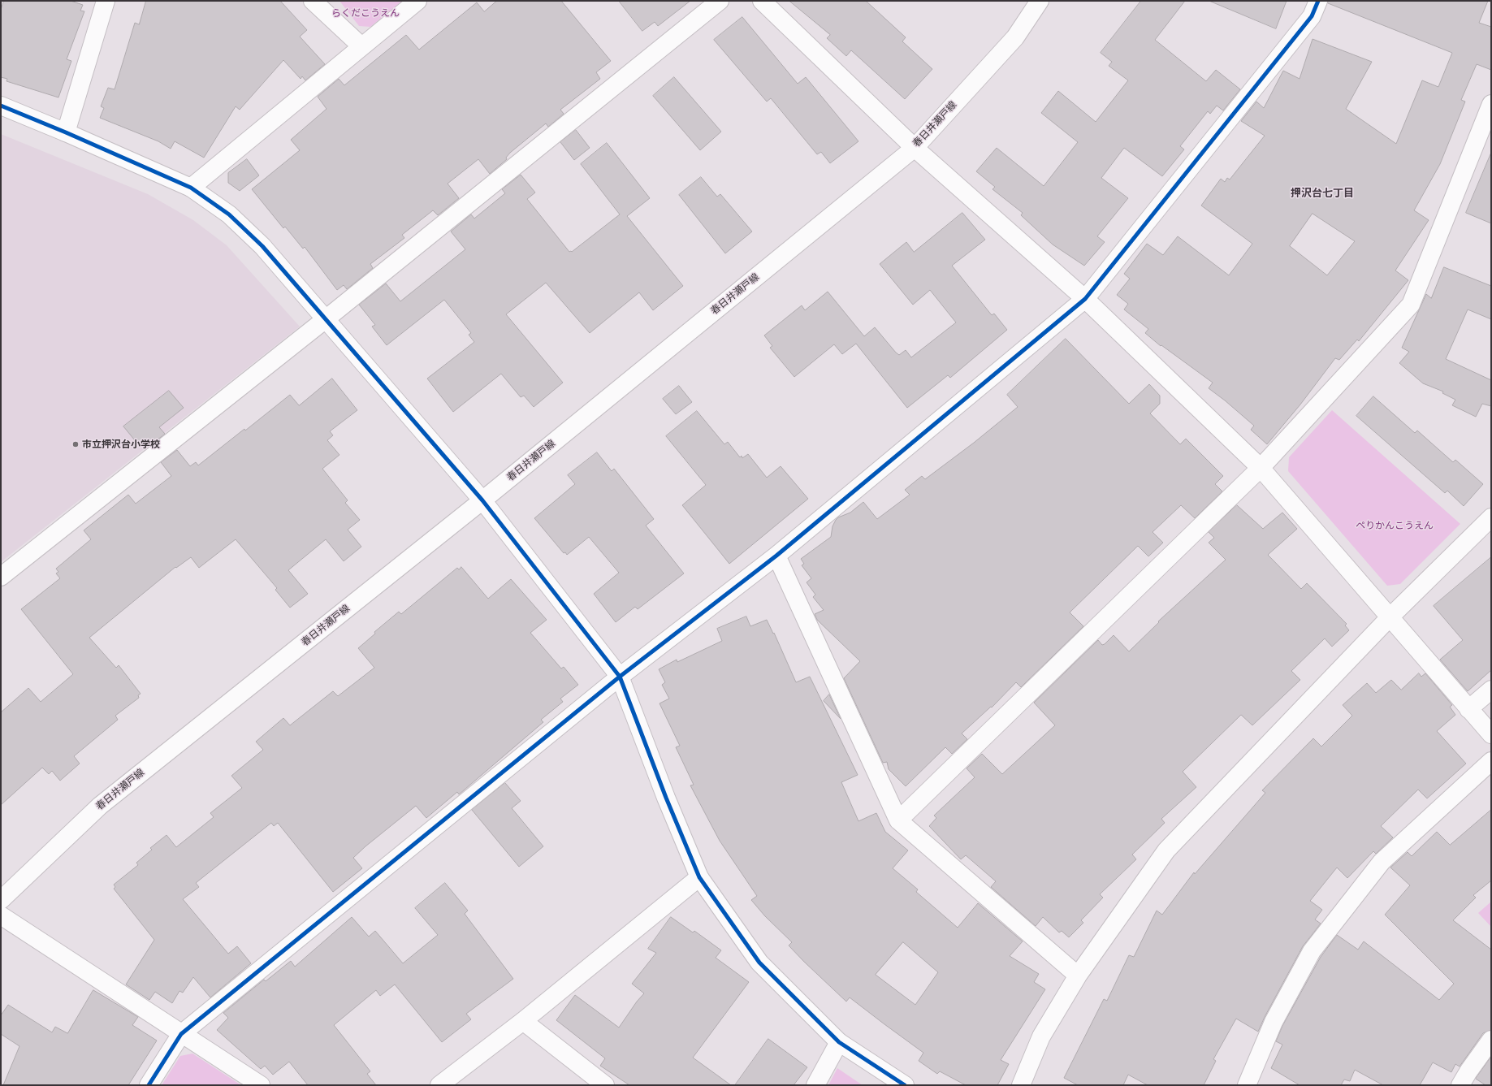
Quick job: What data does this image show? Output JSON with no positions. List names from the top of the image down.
{
  "streets": {
    "street": ["春日井瀬戸線"]
  },
  "districts": ["押沢台七丁目"],
  "parks": ["らくだこうえん", "ペりかんこうえん"],
  "places": ["市立押沢台小学校"]
}
